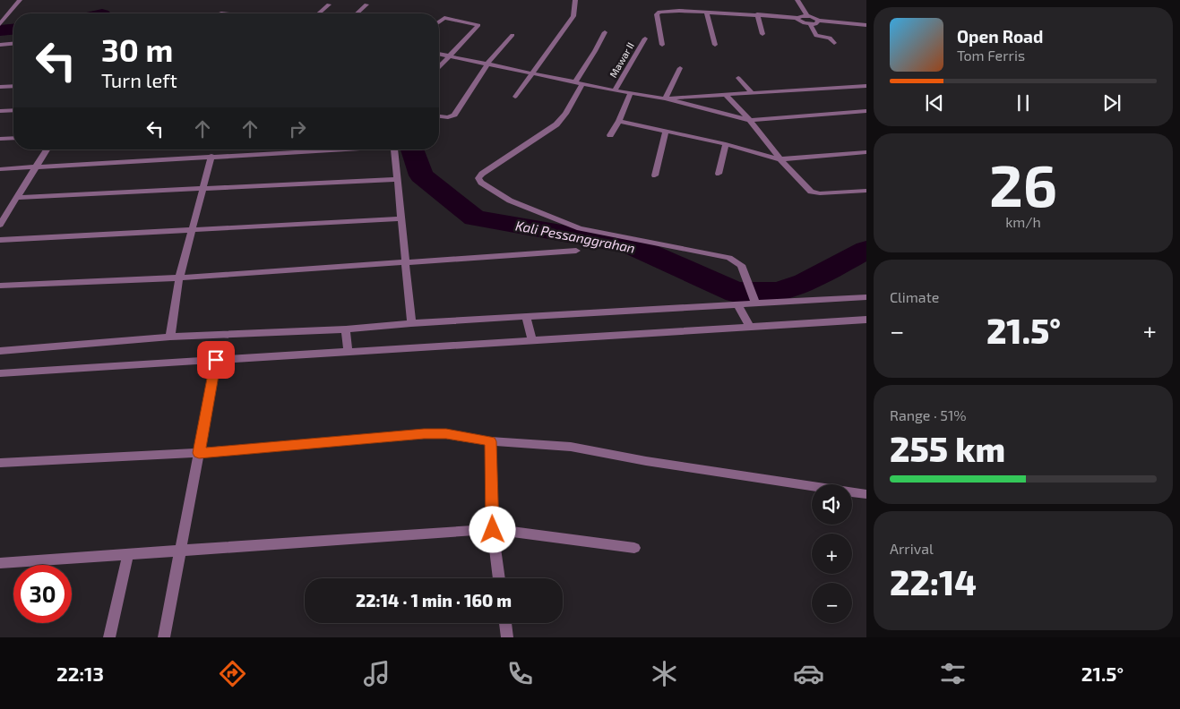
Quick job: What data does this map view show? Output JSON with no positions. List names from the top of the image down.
{
  "streets": {
    "street": ["Mawar II"]
  },
  "water": ["Kali Pessanggrahan"],
  "page": {
    "turn": ["30 m", "Turn left"],
    "song": ["Open Road", "Tom Ferris"],
    "tile": [
      ["26", "km/h"],
      "Climate",
      ["Range · 51%", "255 km"],
      ["Arrival", "22:14"]
    ],
    "heat": ["−", "21.5°", "+"],
    "map_buttons": ["+", "−"],
    "limit": "30",
    "trip": "22:14 · 1 min · 160 m",
    "tabs": ["22:13", "21.5°"]
  }
}
